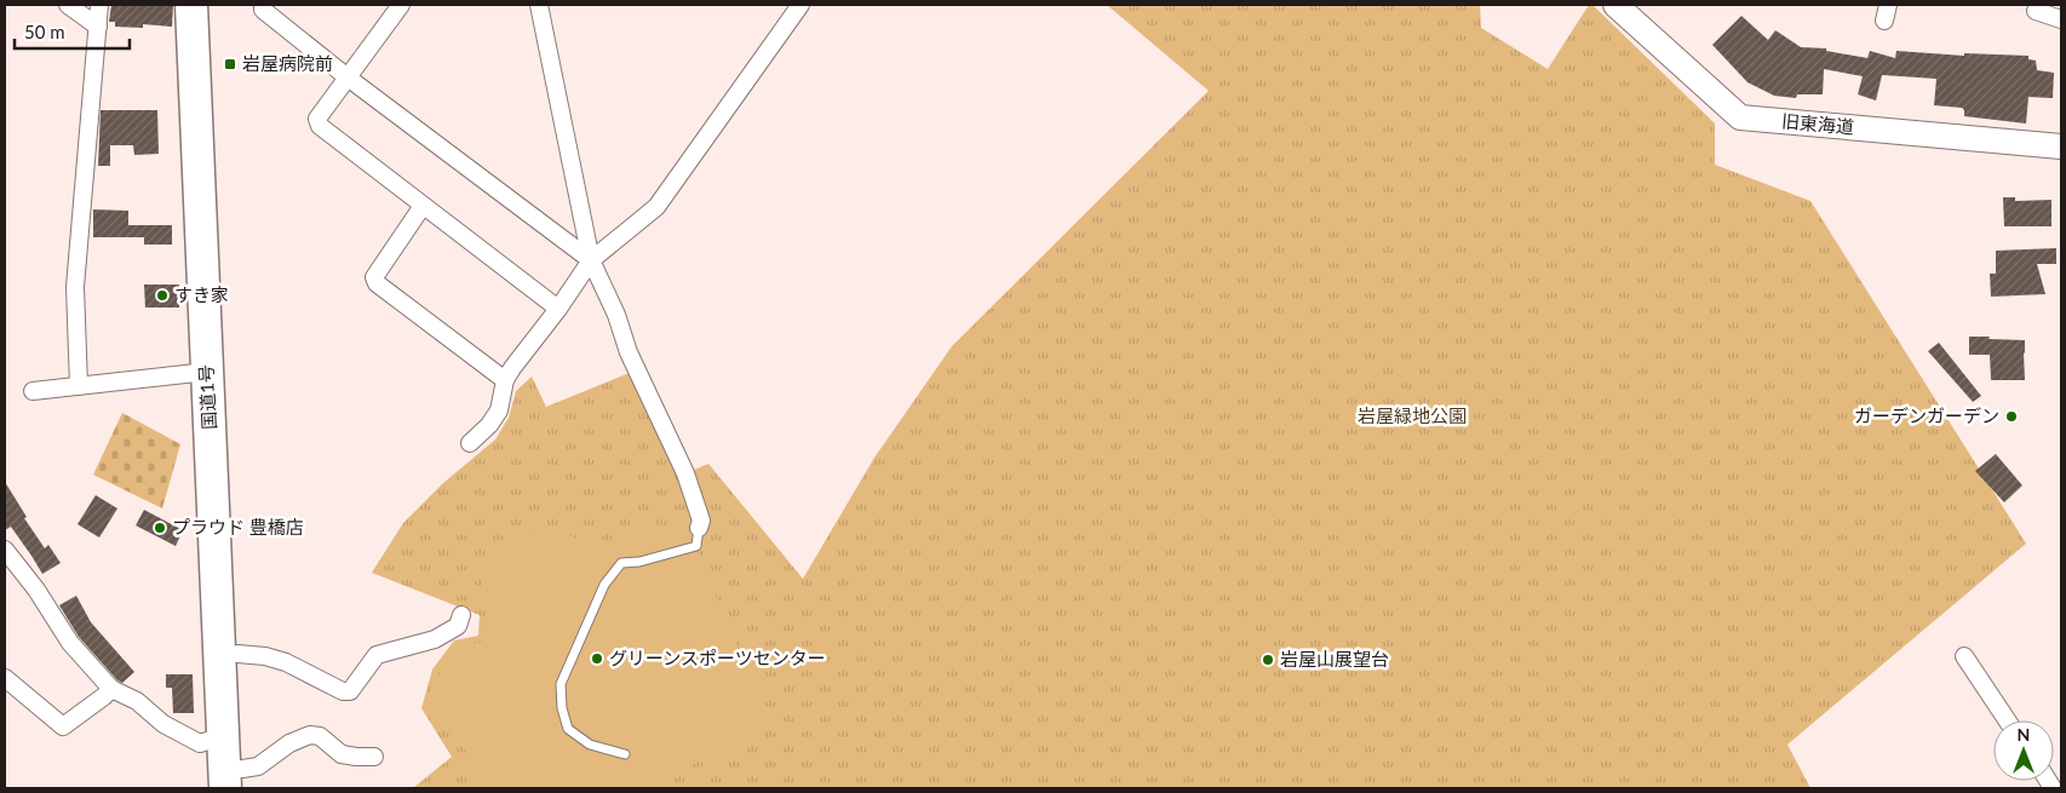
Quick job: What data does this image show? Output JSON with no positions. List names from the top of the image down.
{
  "streets": {
    "highway": ["国道1号"],
    "street": ["旧東海道"]
  },
  "parks": ["岩屋緑地公園"],
  "places": {
    "transit": ["岩屋病院前"],
    "other": [
      "すき家",
      "ガーデンガーデン",
      "プラウド 豊橋店",
      "グリーンスポーツセンター",
      "岩屋山展望台"
    ]
  },
  "scale_bar": "50 m",
  "north": "top"
}
